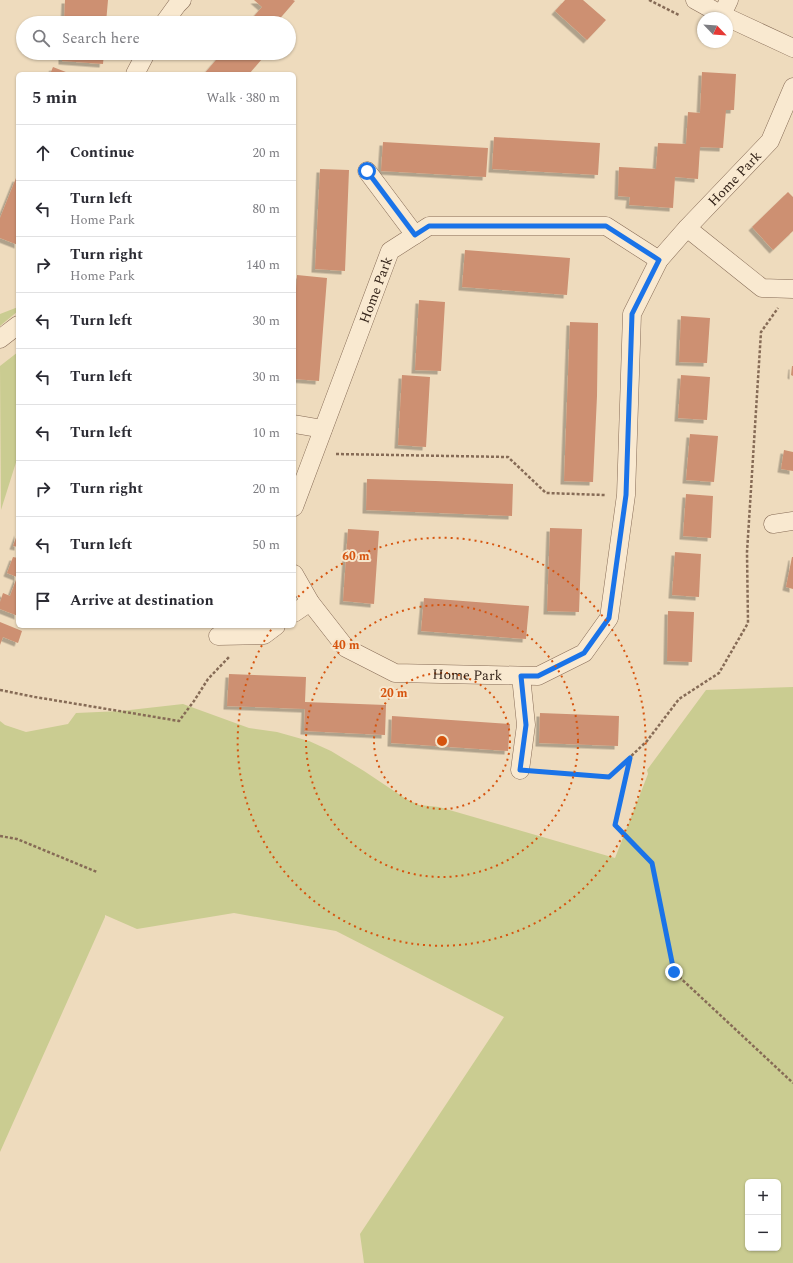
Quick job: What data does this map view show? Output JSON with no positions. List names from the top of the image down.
{
  "streets": {
    "street": ["Home Park"]
  },
  "north": "bottom right",
  "page": {
    "search": "Search here",
    "heading": ["5 min", "Walk · 380 m"],
    "list": [
      ["Continue", "20 m"],
      ["Turn left", "Home Park", "80 m"],
      ["Turn right", "Home Park", "140 m"],
      ["Turn left", "30 m"],
      ["Turn left", "30 m"],
      ["Turn left", "10 m"],
      ["Turn right", "20 m"],
      ["Turn left", "50 m"],
      "Arrive at destination"
    ],
    "map_buttons": ["+", "−"]
  },
  "rings": ["60 m", "40 m", "20 m"]
}
